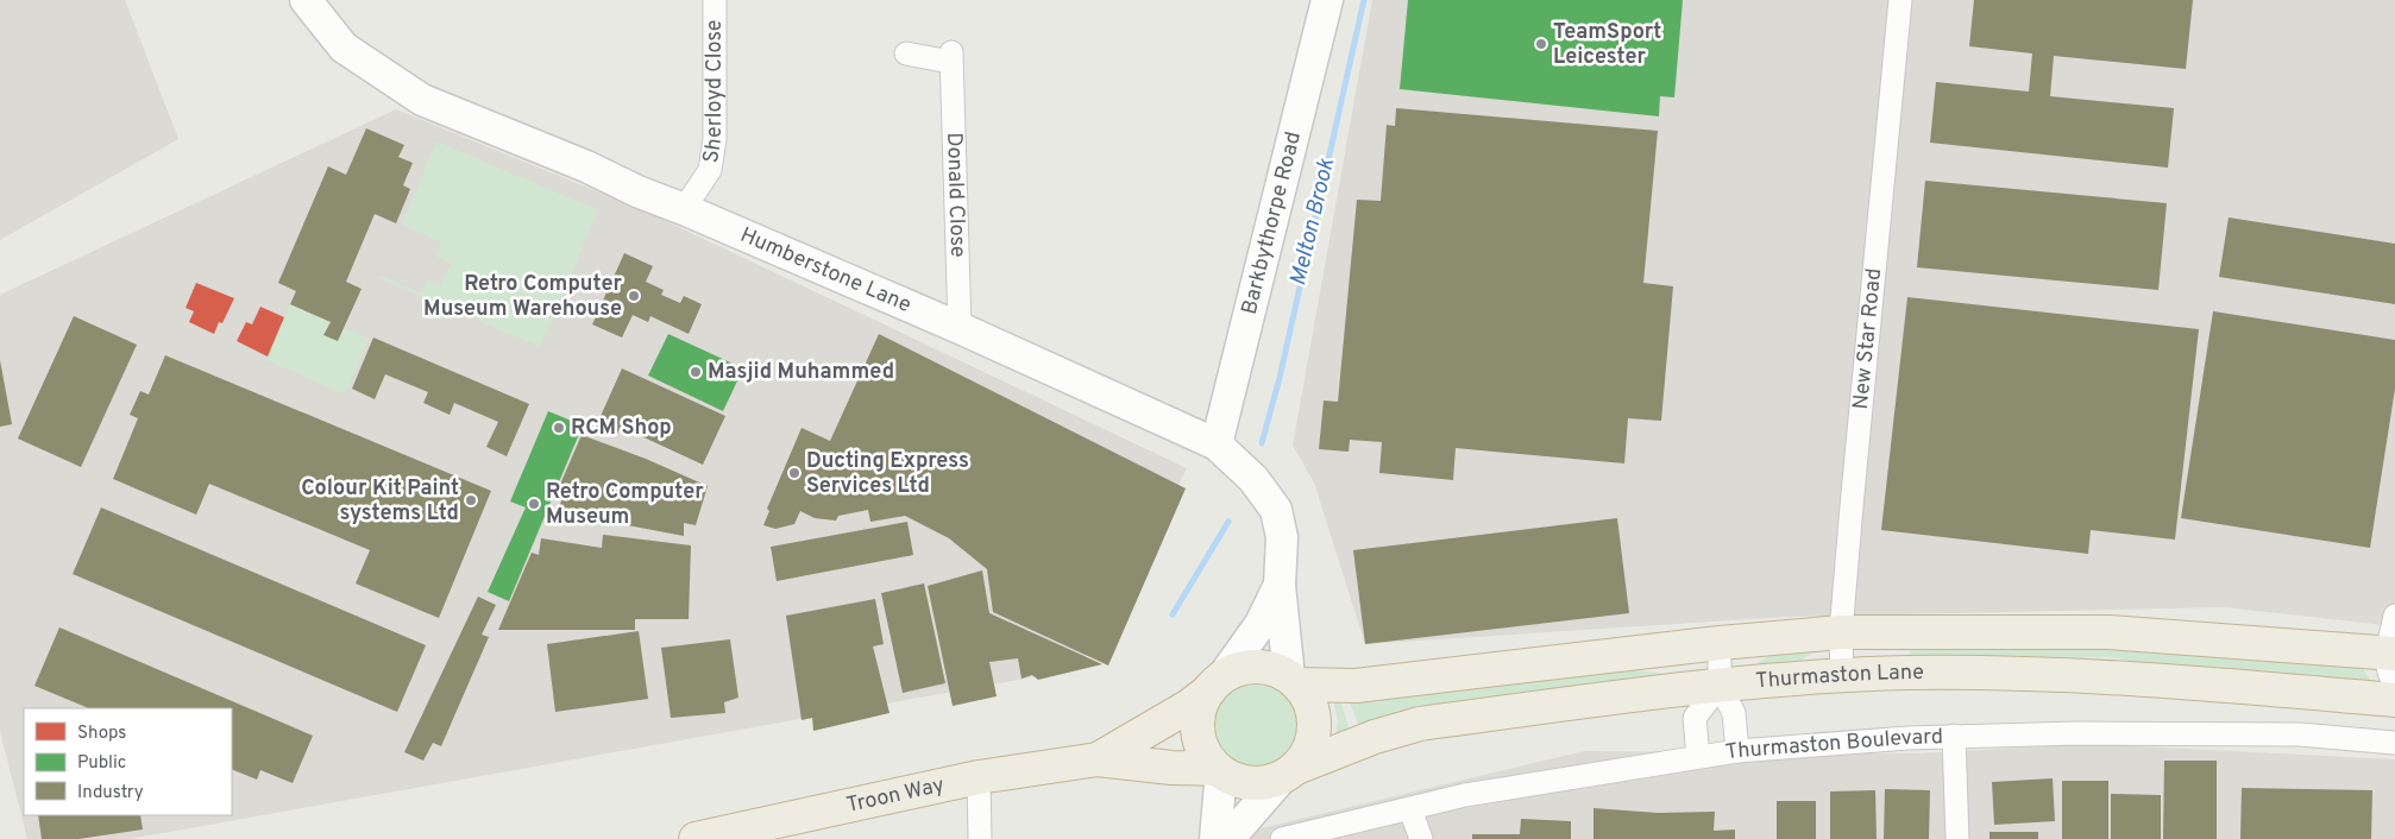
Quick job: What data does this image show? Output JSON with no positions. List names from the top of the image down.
{
  "streets": {
    "highway": ["Thurmaston Lane", "Troon Way"],
    "street": [
      "Sherloyd Close",
      "Donald Close",
      "Barkbythorpe Road",
      "Humberstone Lane",
      "New Star Road",
      "Thurmaston Boulevard"
    ]
  },
  "crossings": [
    ["Sherloyd Close", "Humberstone Lane"],
    ["Donald Close", "Humberstone Lane"],
    ["Barkbythorpe Road", "Humberstone Lane"],
    ["Humberstone Lane", "Thurmaston Lane"],
    ["Humberstone Lane", "Troon Way"],
    ["New Star Road", "Thurmaston Lane"],
    ["Thurmaston Lane", "Troon Way"]
  ],
  "water": ["Melton Brook"],
  "places": [
    "TeamSport Leicester",
    "Retro Computer Museum Warehouse",
    "Masjid Muhammed",
    "RCM Shop",
    "Ducting Express Services Ltd",
    "Colour Kit Paint systems Ltd",
    "Retro Computer Museum"
  ],
  "legend": ["Shops", "Public", "Industry"]
}
